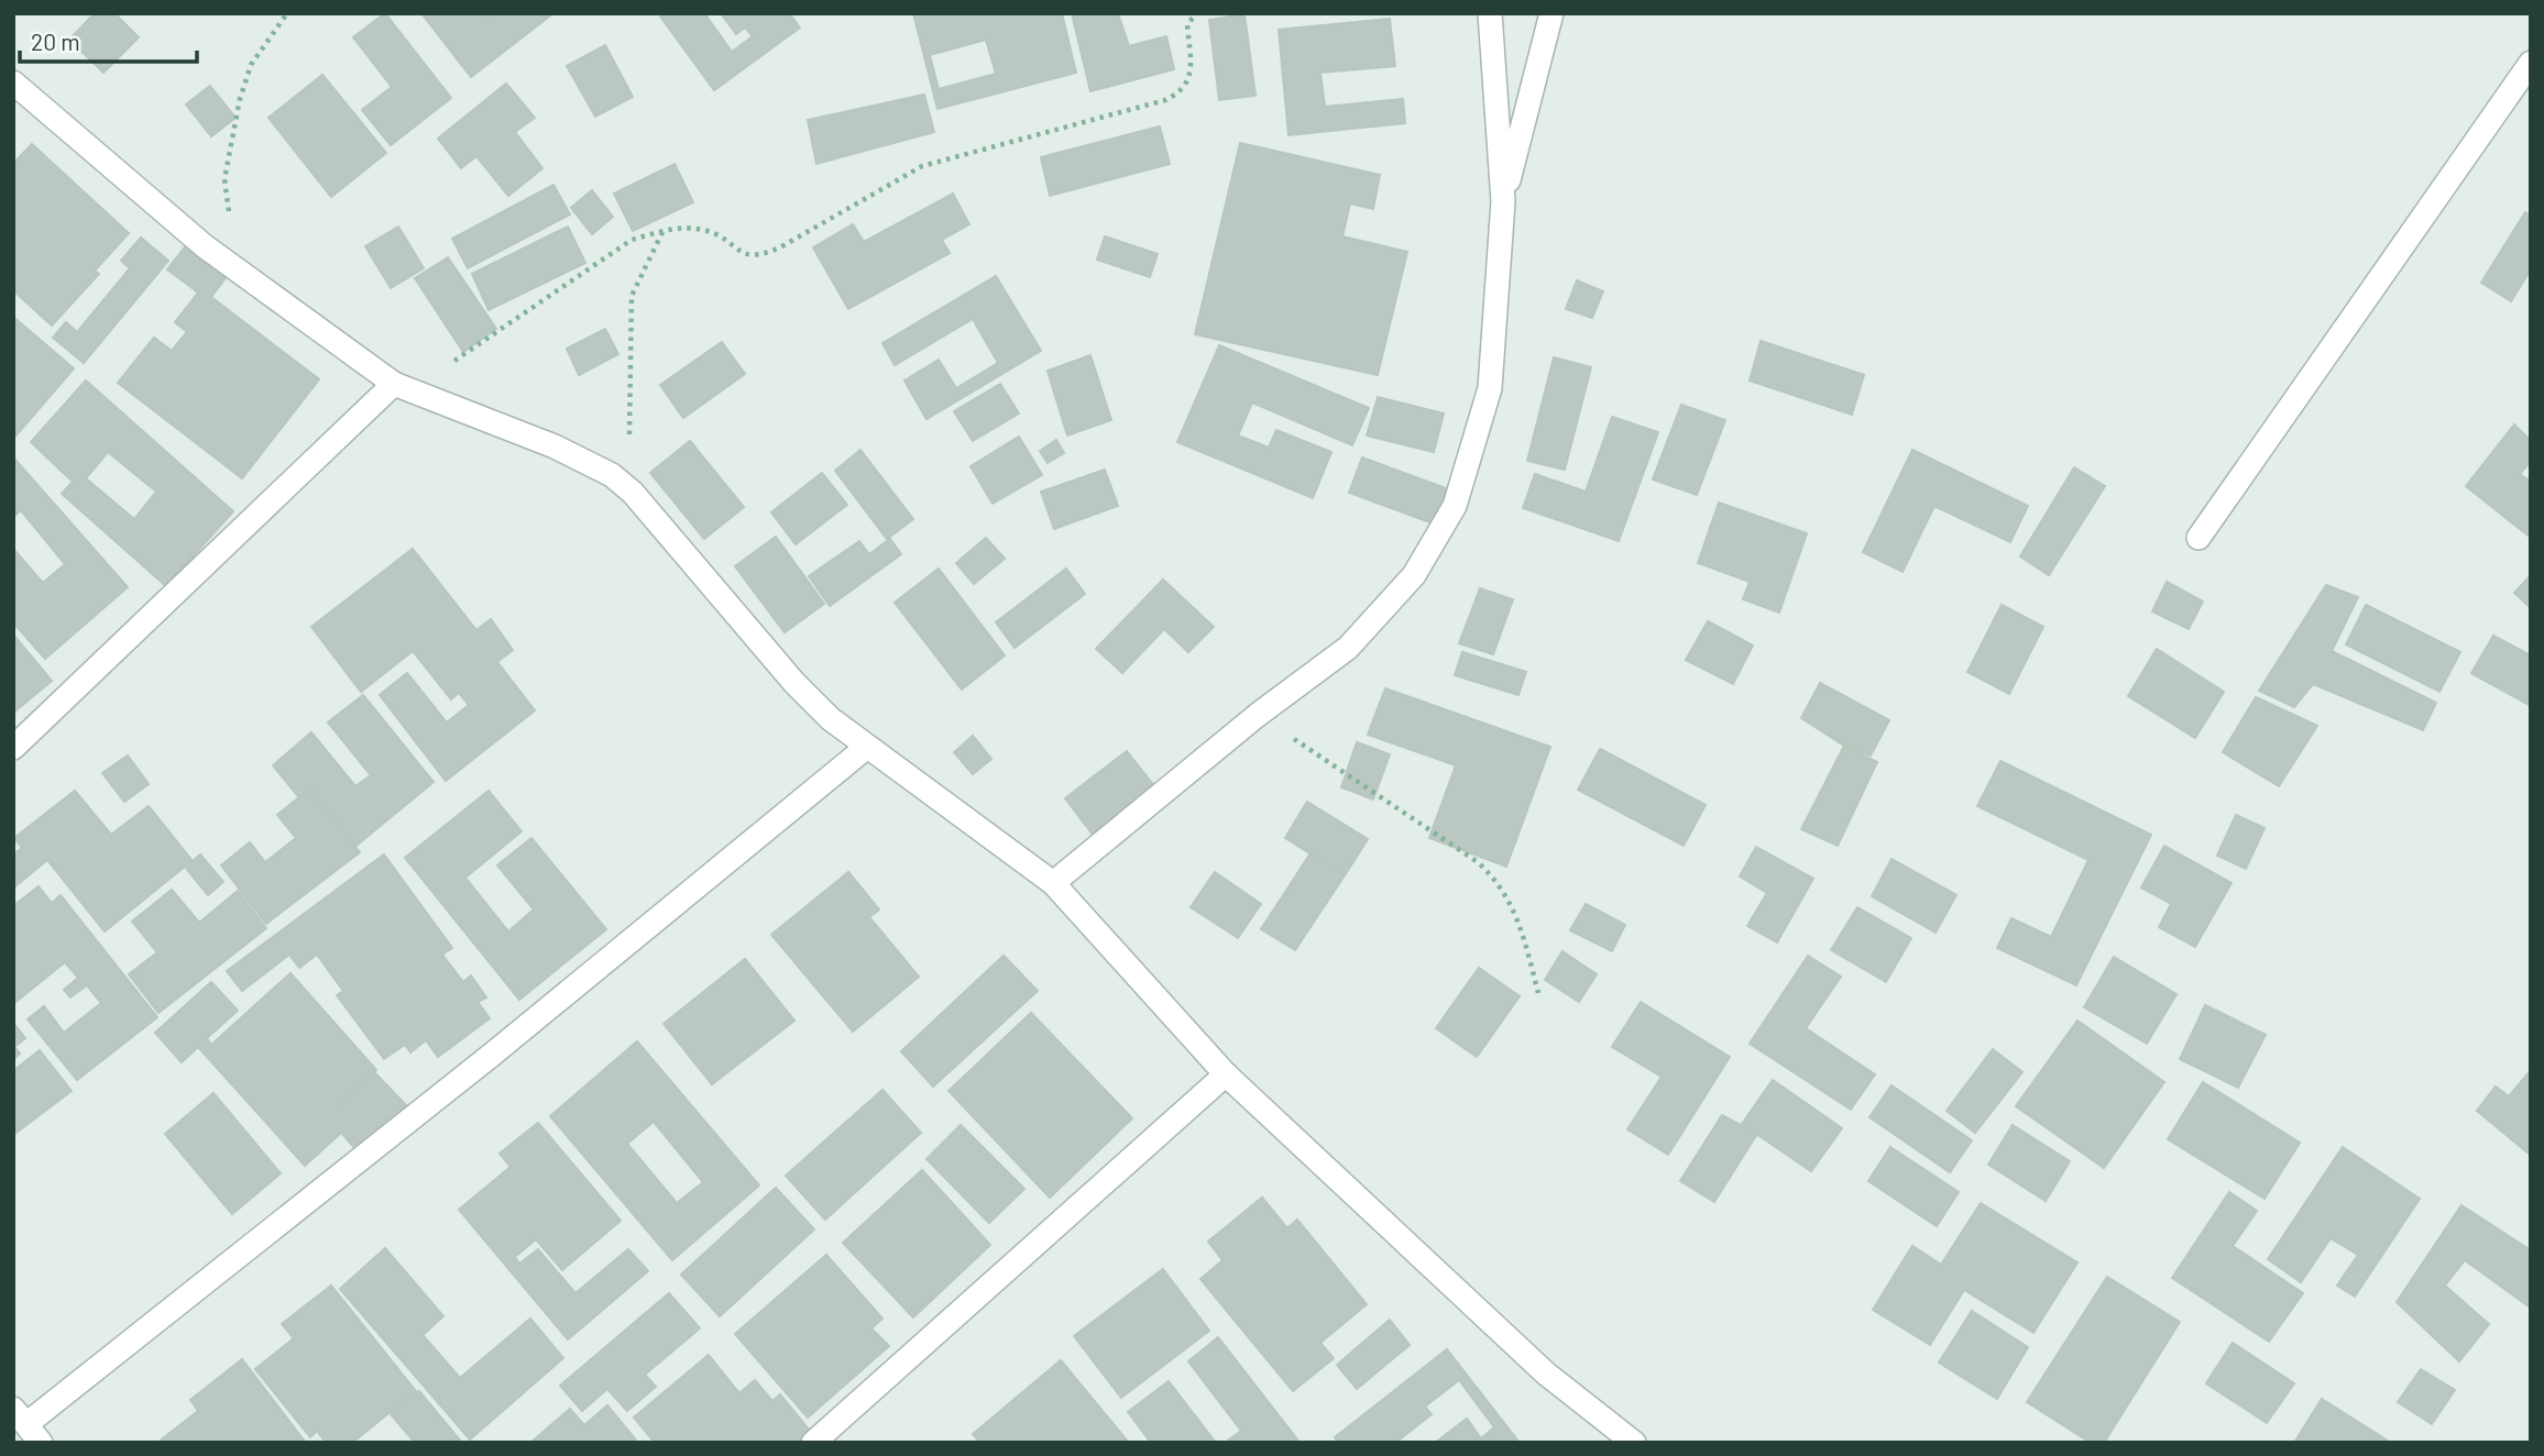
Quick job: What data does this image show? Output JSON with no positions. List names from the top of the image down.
{
  "scale_bar": "20 m"
}
